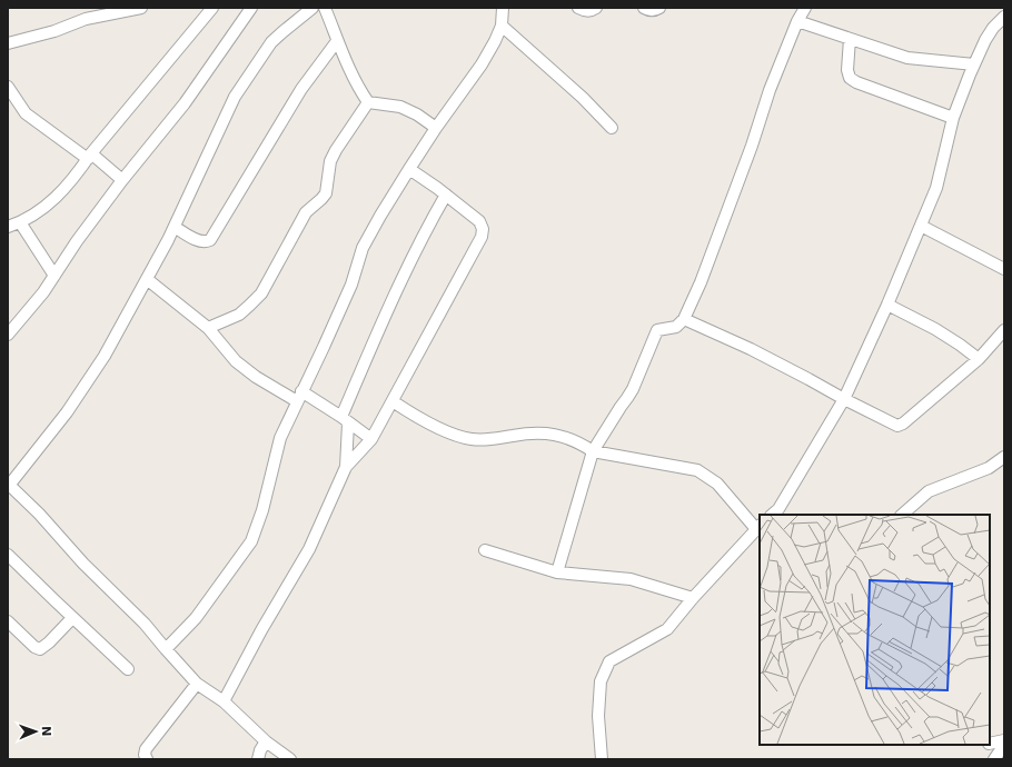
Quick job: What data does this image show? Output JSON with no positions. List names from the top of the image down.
{
  "north": "right"
}
